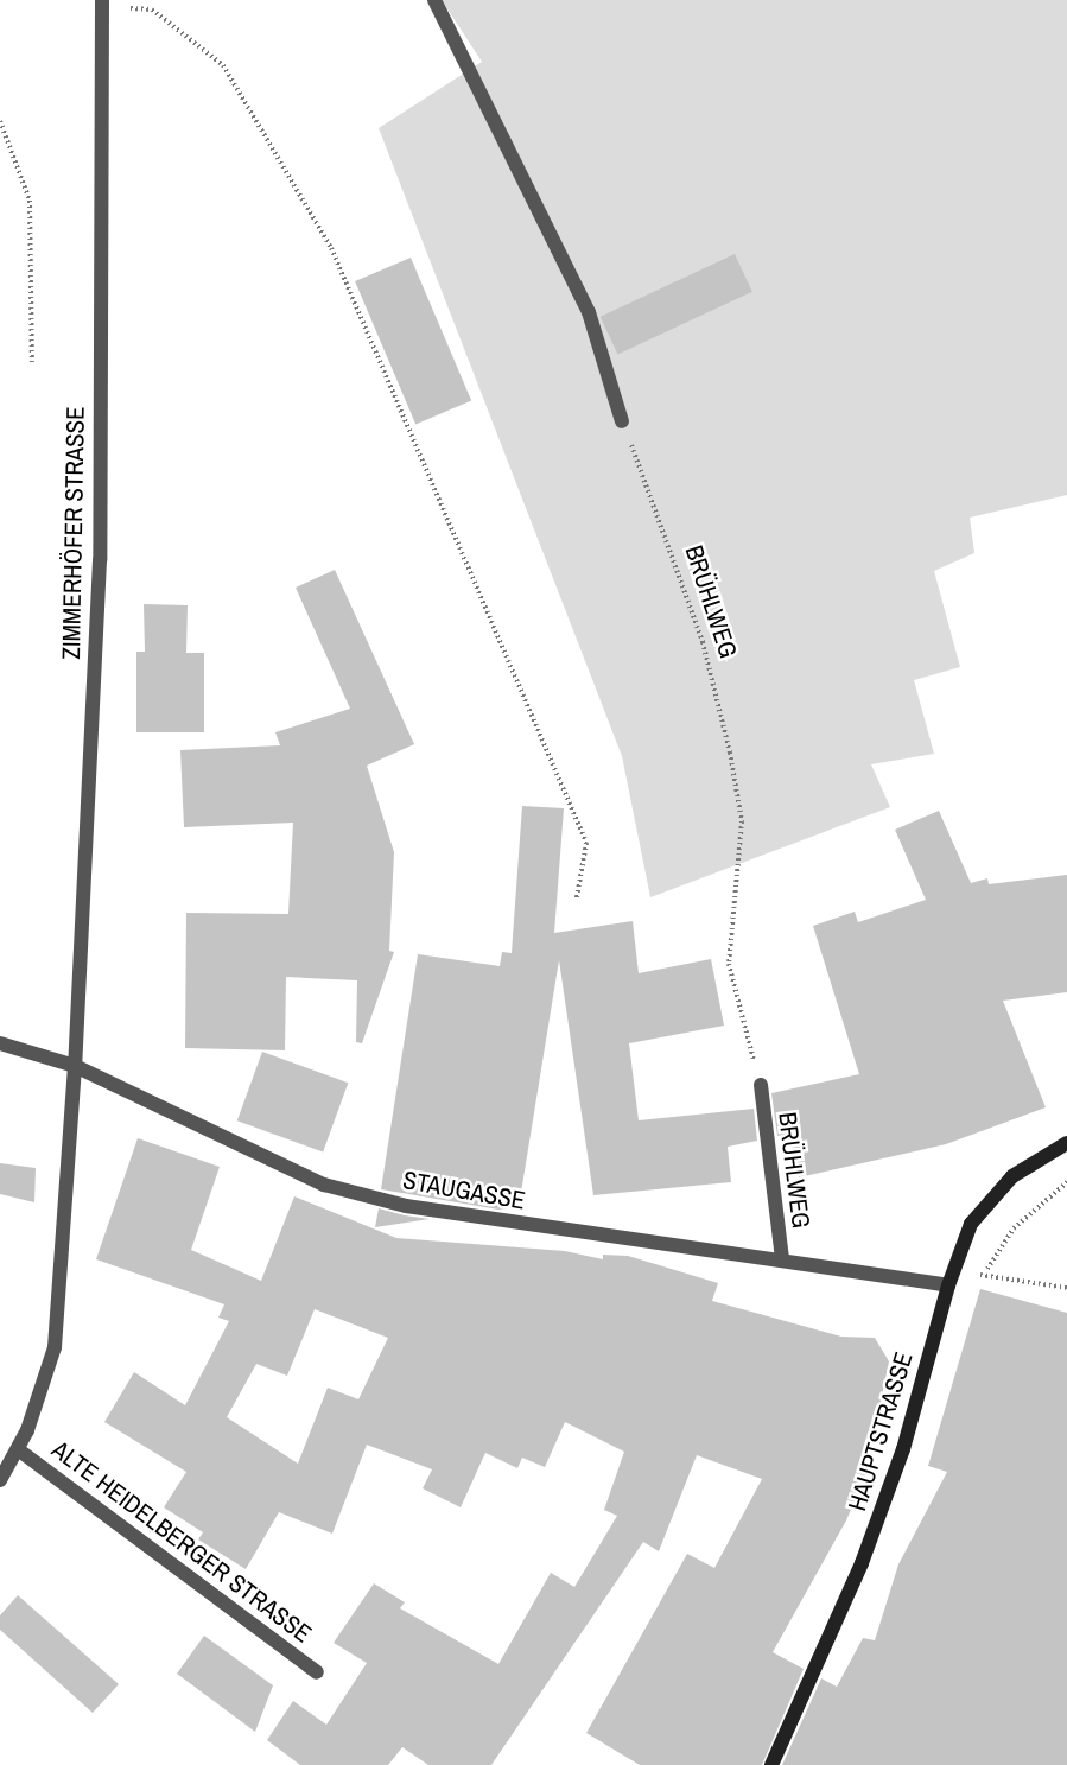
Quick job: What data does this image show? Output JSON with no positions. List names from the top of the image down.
{
  "streets": {
    "main road": ["HAUPTSTRASSE"],
    "street": [
      "ZIMMERHÖFER STRASSE",
      "BRÜHLWEG",
      "STAUGASSE",
      "ALTE HEIDELBERGER STRASSE"
    ]
  },
  "crossings": [
    ["ZIMMERHÖFER STRASSE", "STAUGASSE"],
    ["ZIMMERHÖFER STRASSE", "ALTE HEIDELBERGER STRASSE"],
    ["BRÜHLWEG", "STAUGASSE"],
    ["STAUGASSE", "HAUPTSTRASSE"],
    ["STAUGASSE", "ALTE HEIDELBERGER STRASSE"]
  ]
}
